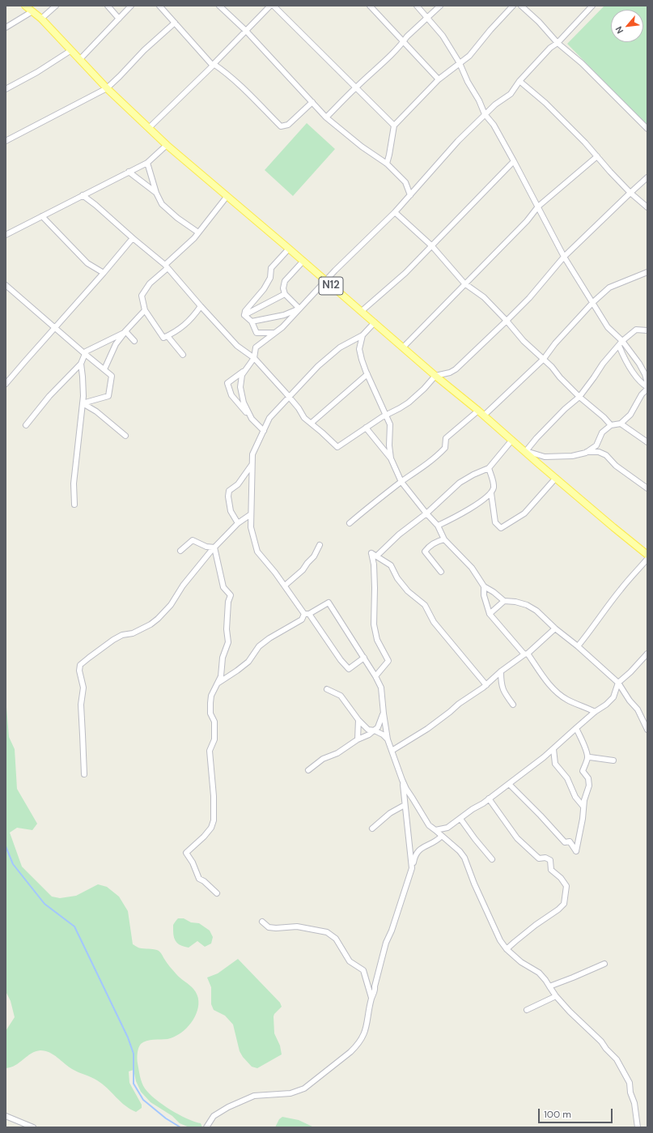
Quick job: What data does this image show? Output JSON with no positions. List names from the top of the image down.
{
  "streets": {
    "main road": ["N12"]
  },
  "scale_bar": "100 m",
  "north": "bottom left"
}
